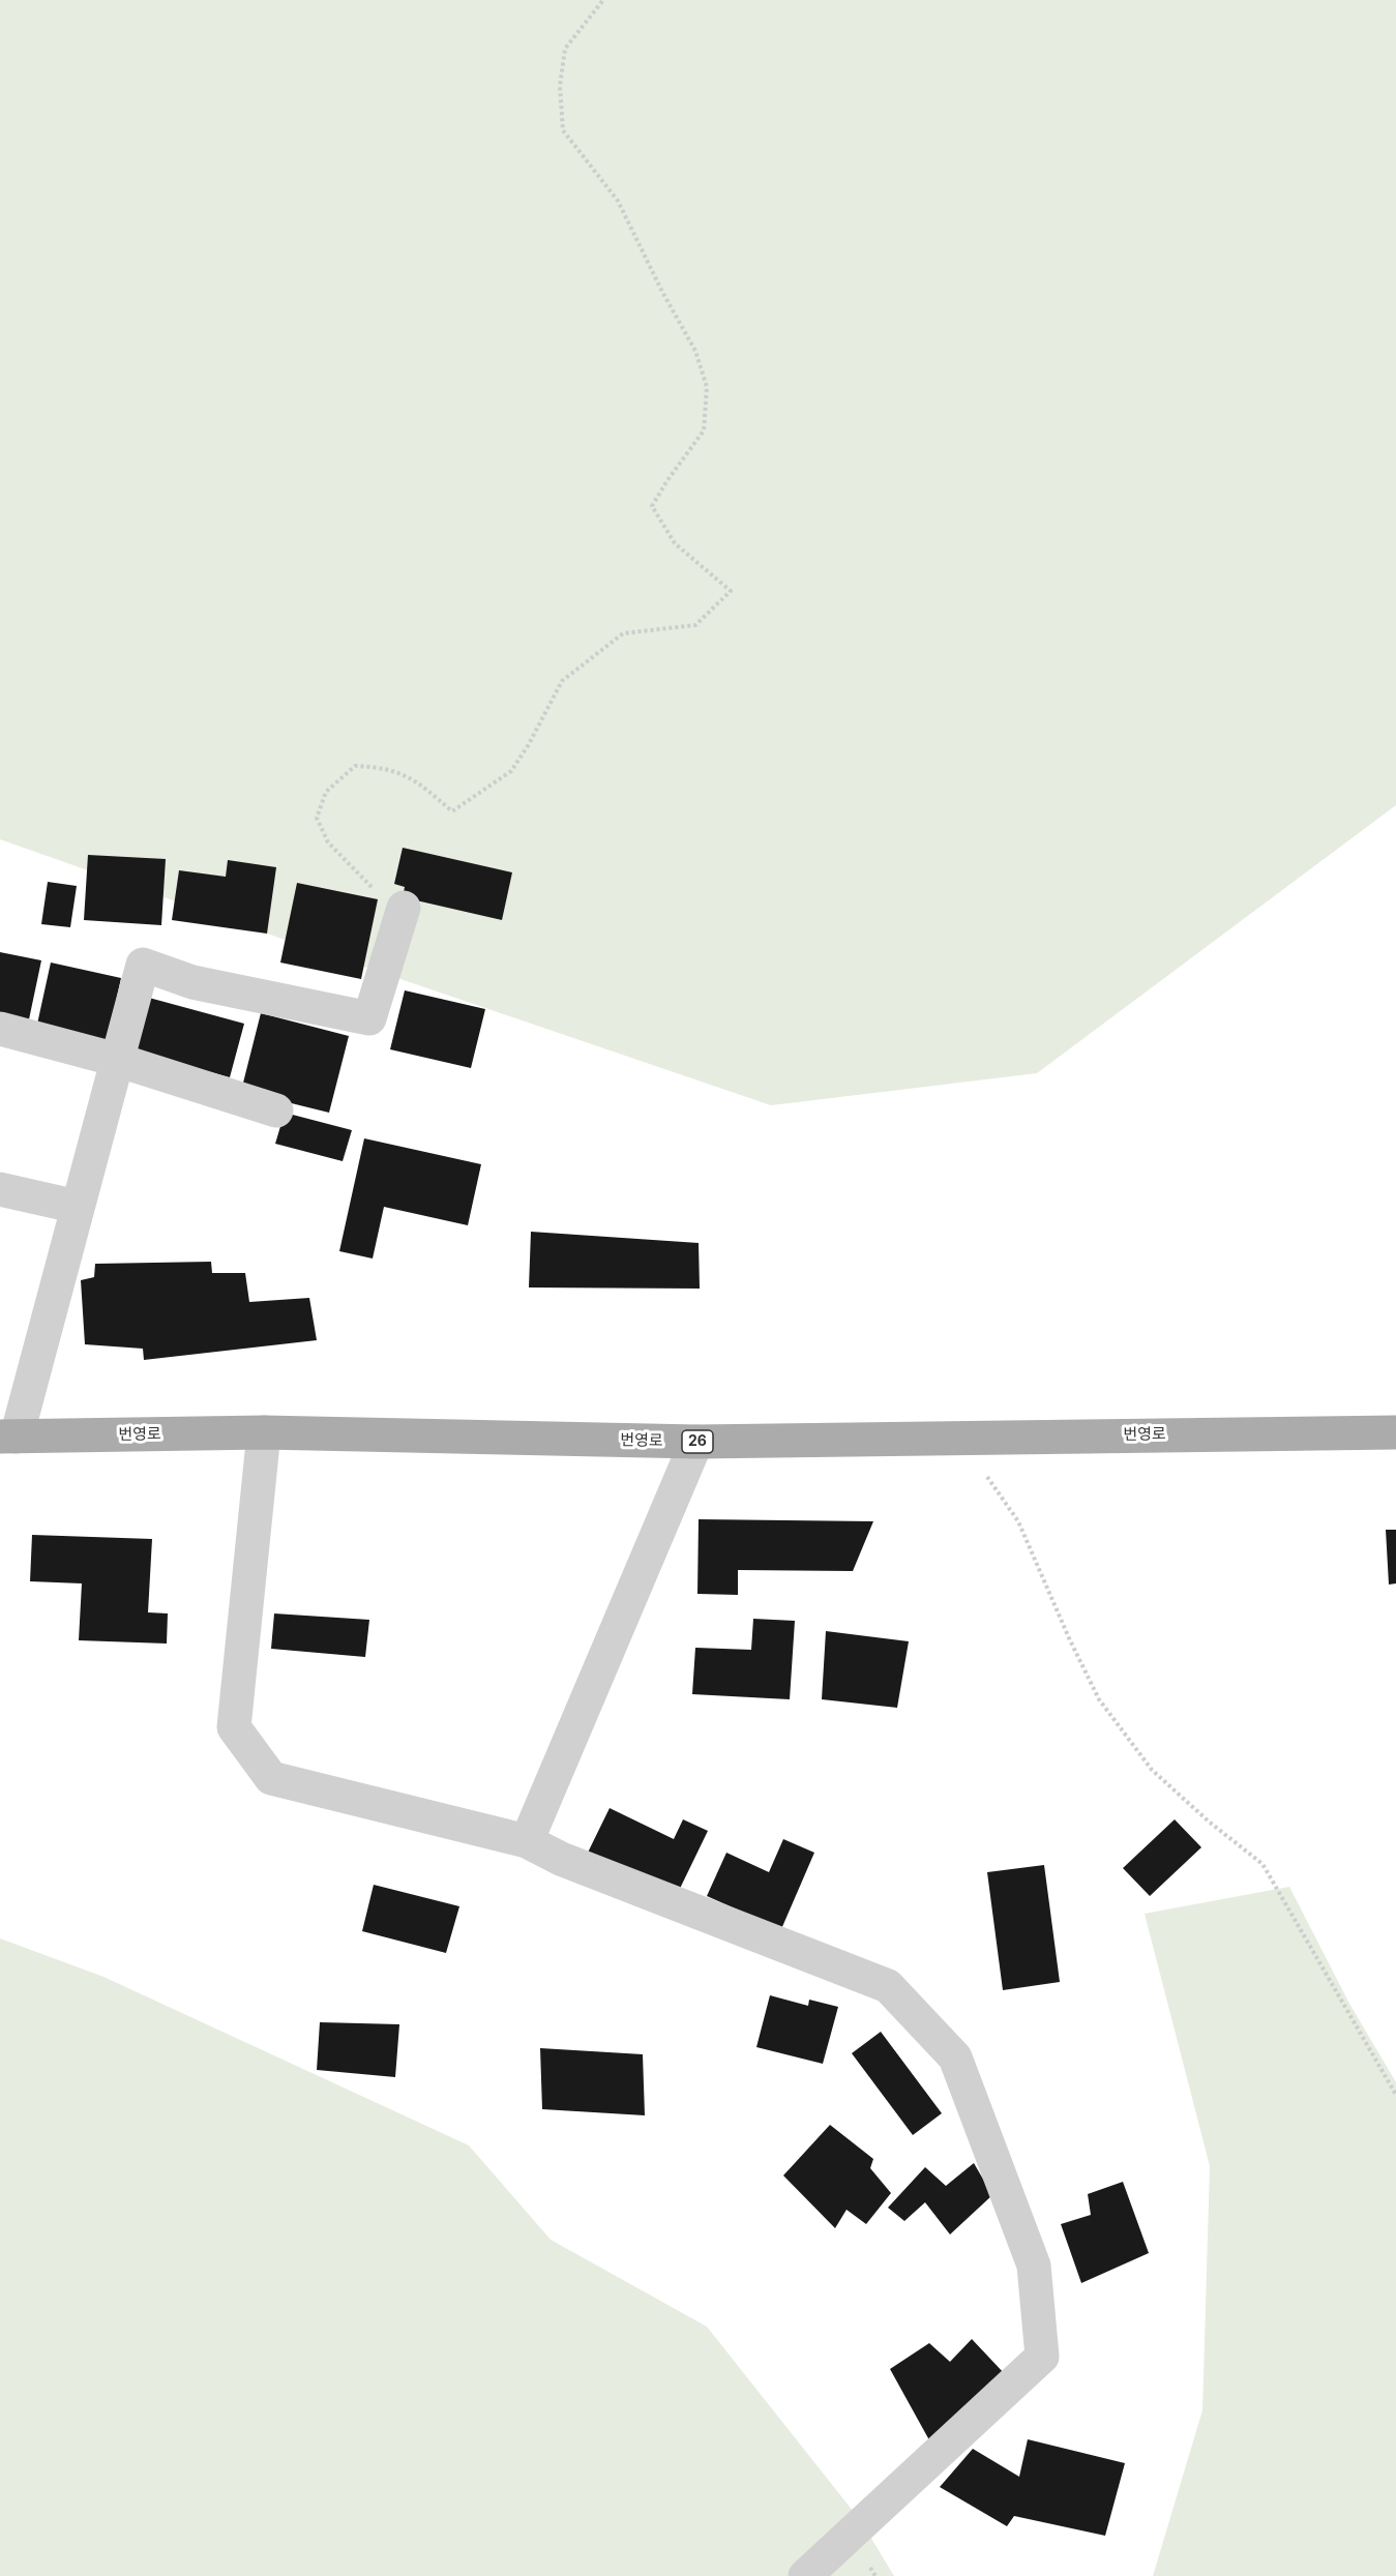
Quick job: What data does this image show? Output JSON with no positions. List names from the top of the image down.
{
  "streets": {
    "main road": ["번영로", "26"]
  }
}
